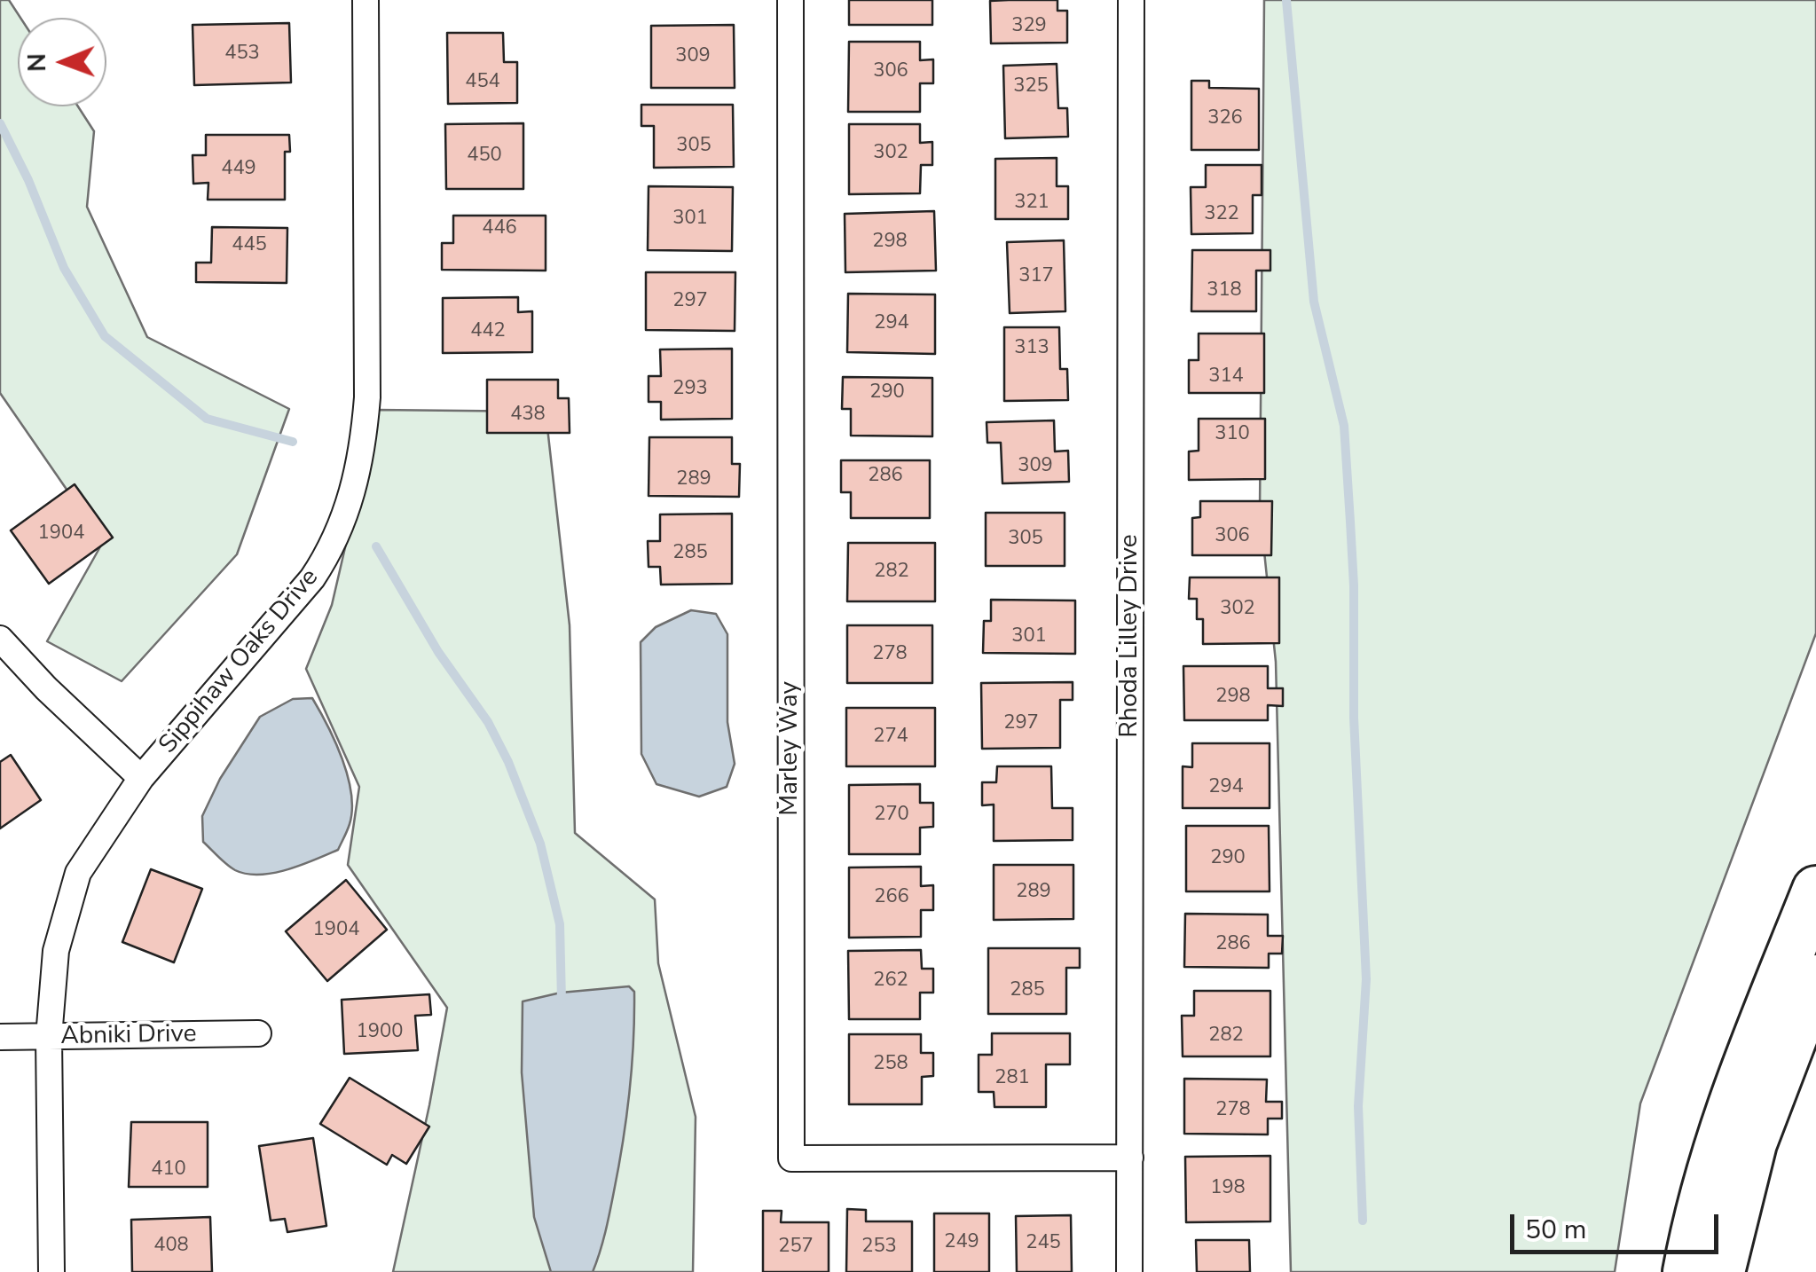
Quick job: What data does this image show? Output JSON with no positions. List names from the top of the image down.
{
  "streets": {
    "street": [
      "Rhoda Lilley Drive",
      "Sippihaw Oaks Drive",
      "Marley Way",
      "Abniki Drive"
    ]
  },
  "crossings": [
    ["Rhoda Lilley Drive", "Marley Way"],
    ["Sippihaw Oaks Drive", "Abniki Drive"]
  ],
  "house_numbers": [
    "329",
    "453",
    "309",
    "306",
    "454",
    "325",
    "326",
    "305",
    "302",
    "450",
    "449",
    "321",
    "322",
    "301",
    "446",
    "298",
    "445",
    "317",
    "318",
    "297",
    "294",
    "442",
    "313",
    "314",
    "293",
    "290",
    "438",
    "310",
    "309",
    "286",
    "289",
    "1904",
    "306",
    "305",
    "285",
    "282",
    "302",
    "301",
    "278",
    "298",
    "297",
    "274",
    "294",
    "270",
    "290",
    "289",
    "266",
    "1904",
    "286",
    "262",
    "285",
    "1900",
    "282",
    "258",
    "281",
    "278",
    "410",
    "198",
    "249",
    "245",
    "408",
    "257",
    "253"
  ],
  "scale_bar": "50 m",
  "north": "left"
}
